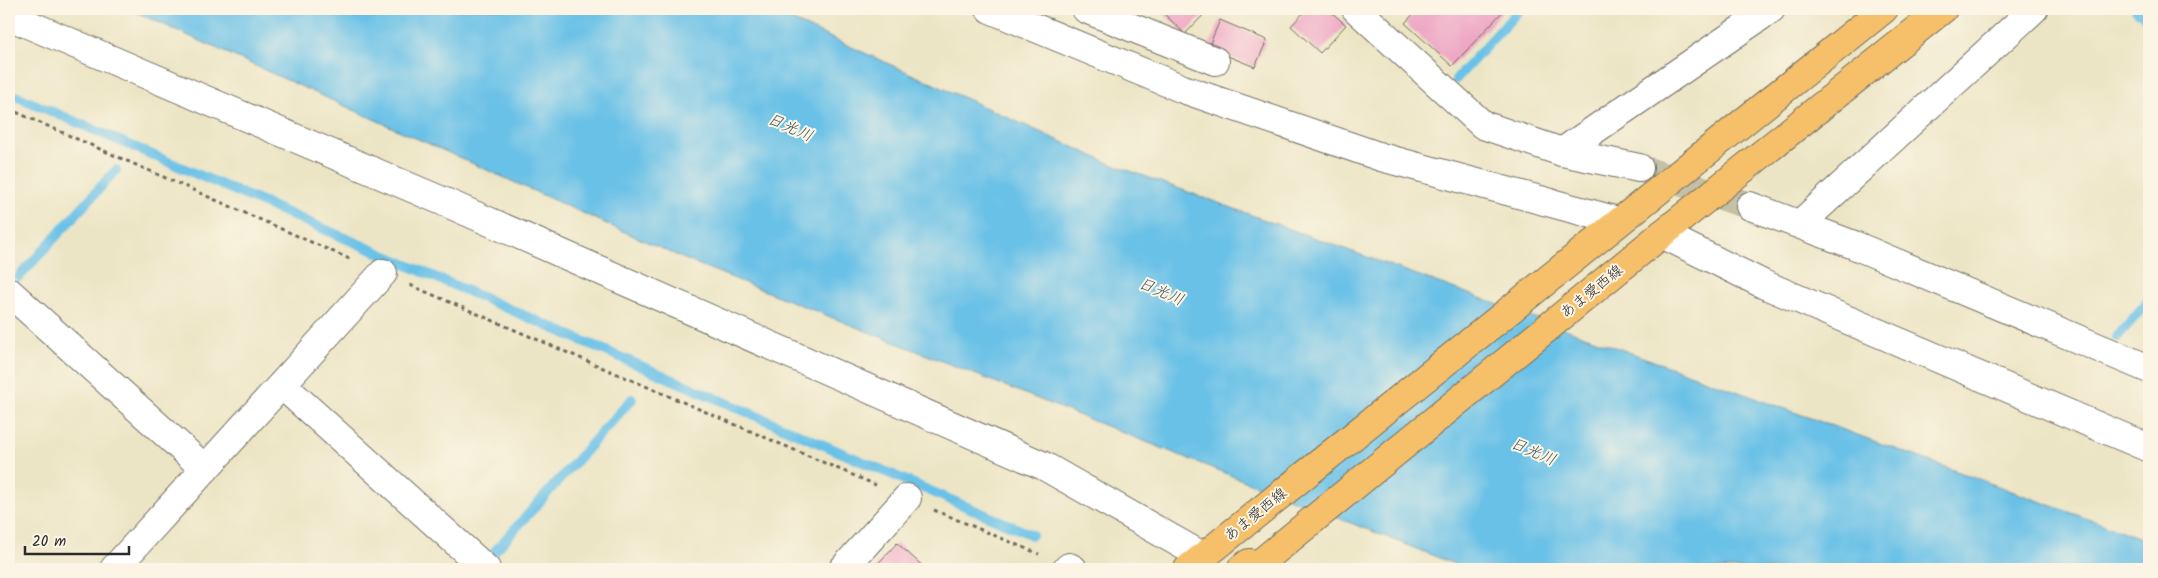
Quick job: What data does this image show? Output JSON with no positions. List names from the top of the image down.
{
  "streets": {
    "main road": ["あま愛西線"]
  },
  "water": ["日光川"],
  "scale_bar": "20 m"
}
